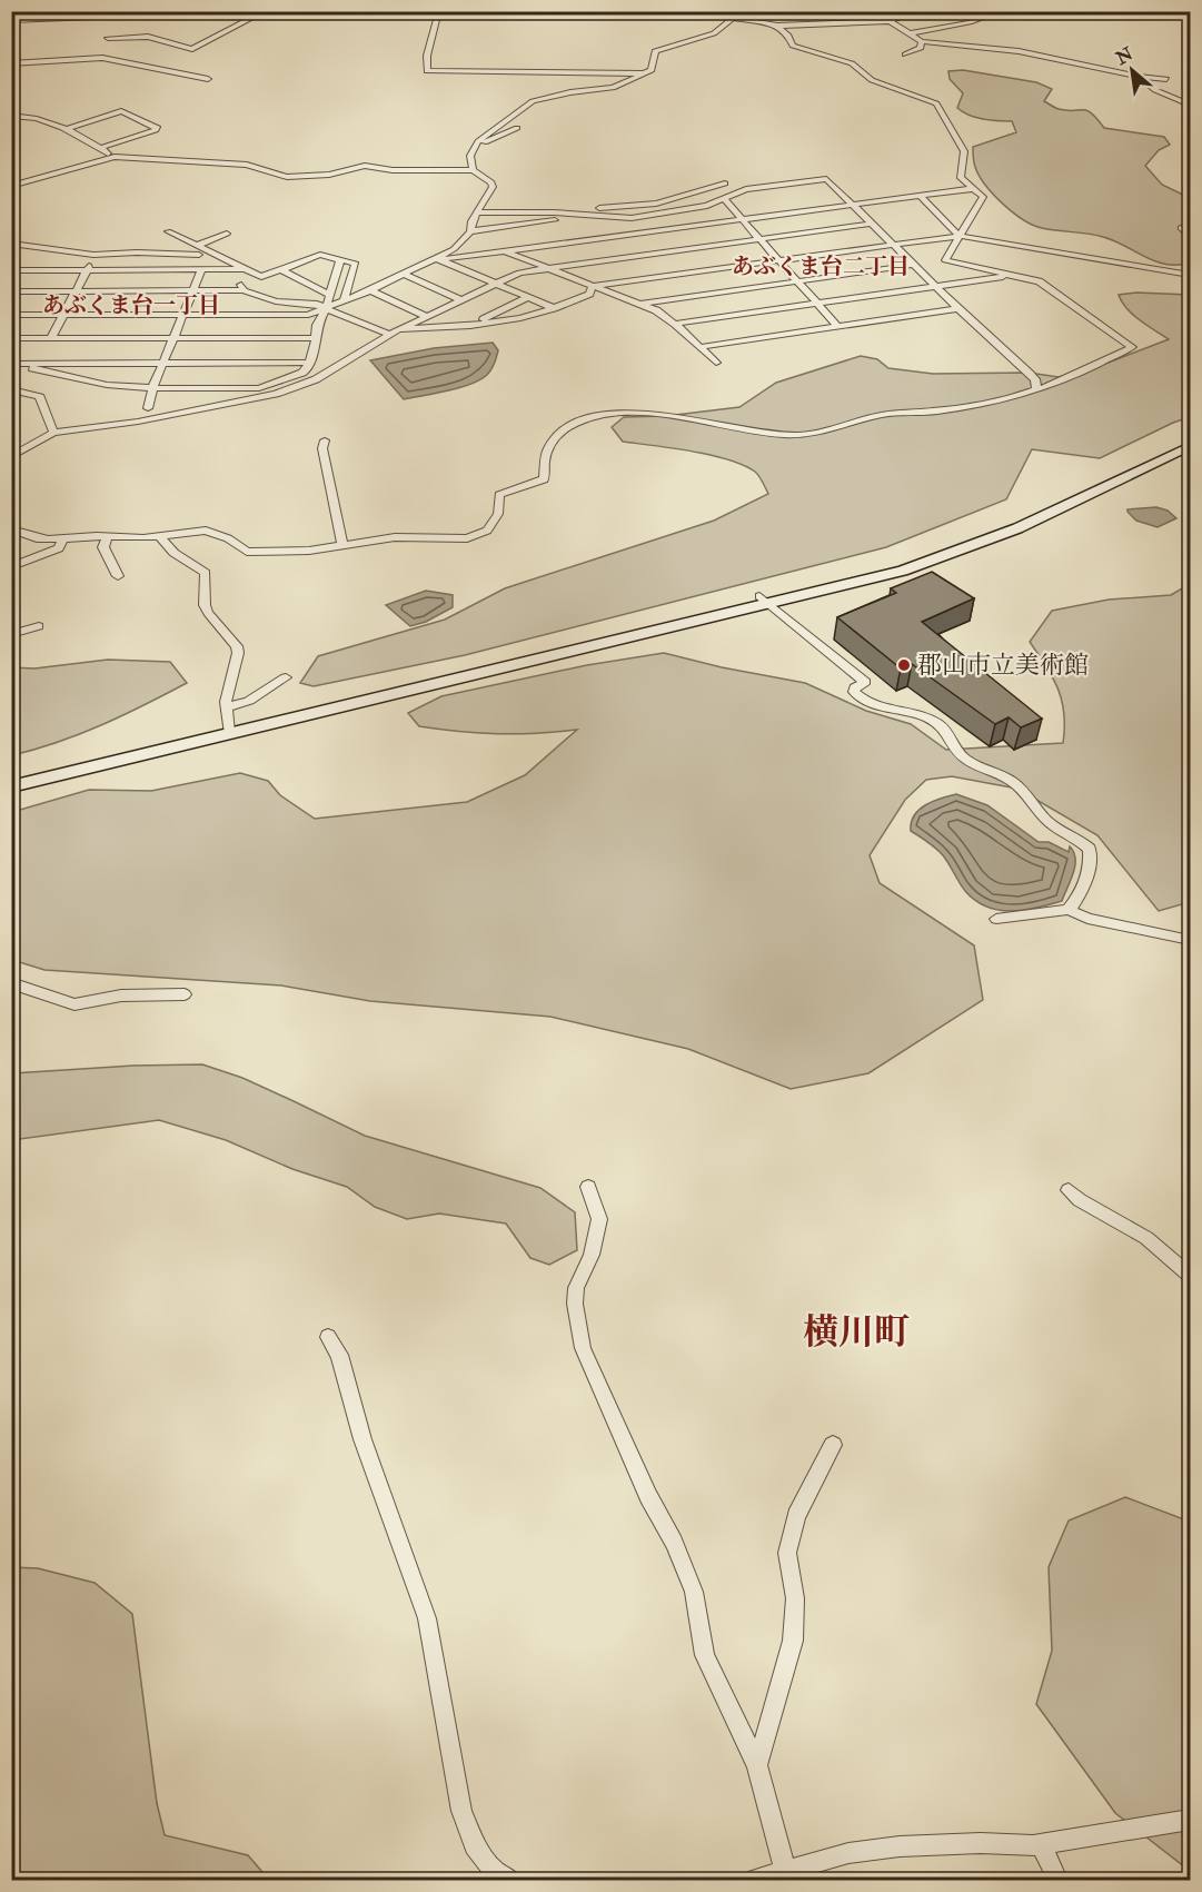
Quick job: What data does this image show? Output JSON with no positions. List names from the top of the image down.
{
  "districts": ["あぶくま台二丁目", "あぶくま台一丁目", "横川町"],
  "places": ["郡山市立美術館"],
  "north": "top left"
}
